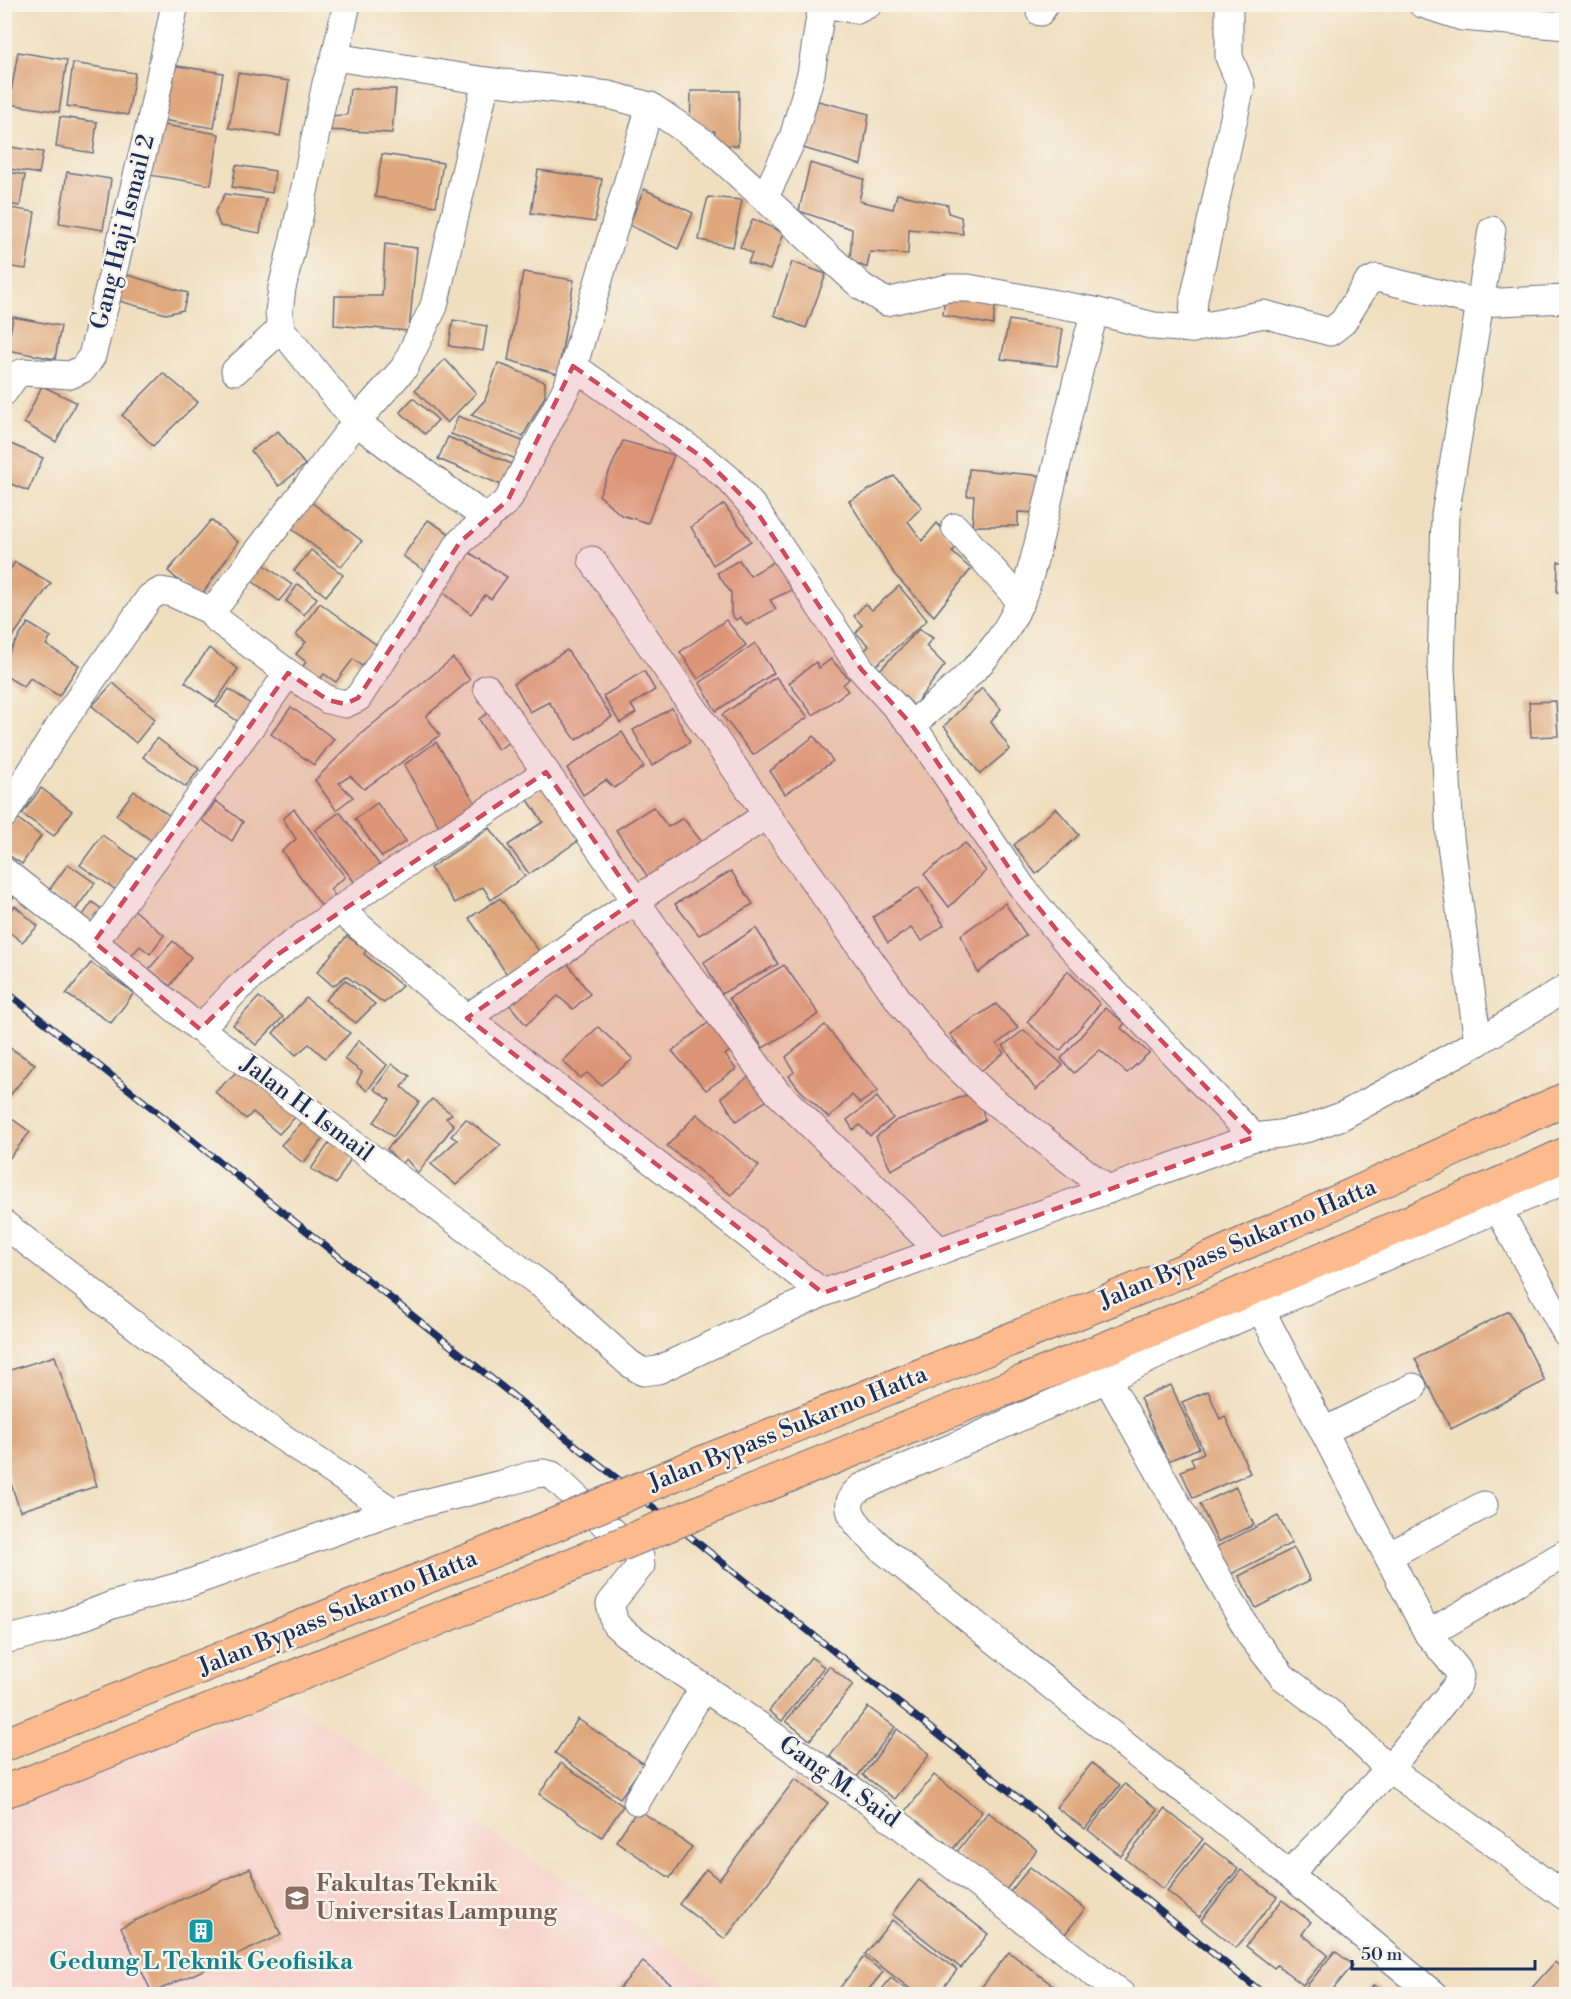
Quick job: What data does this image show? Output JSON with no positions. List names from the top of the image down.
{
  "streets": {
    "highway": ["Jalan Bypass Sukarno Hatta"],
    "street": ["Gang Haji Ismail 2", "Jalan H. Ismail", "Gang M. Said"]
  },
  "places": {
    "school or university": ["Fakultas Teknik Universitas Lampung"],
    "building": ["Gedung L Teknik Geofisika"]
  },
  "scale_bar": "50 m"
}
